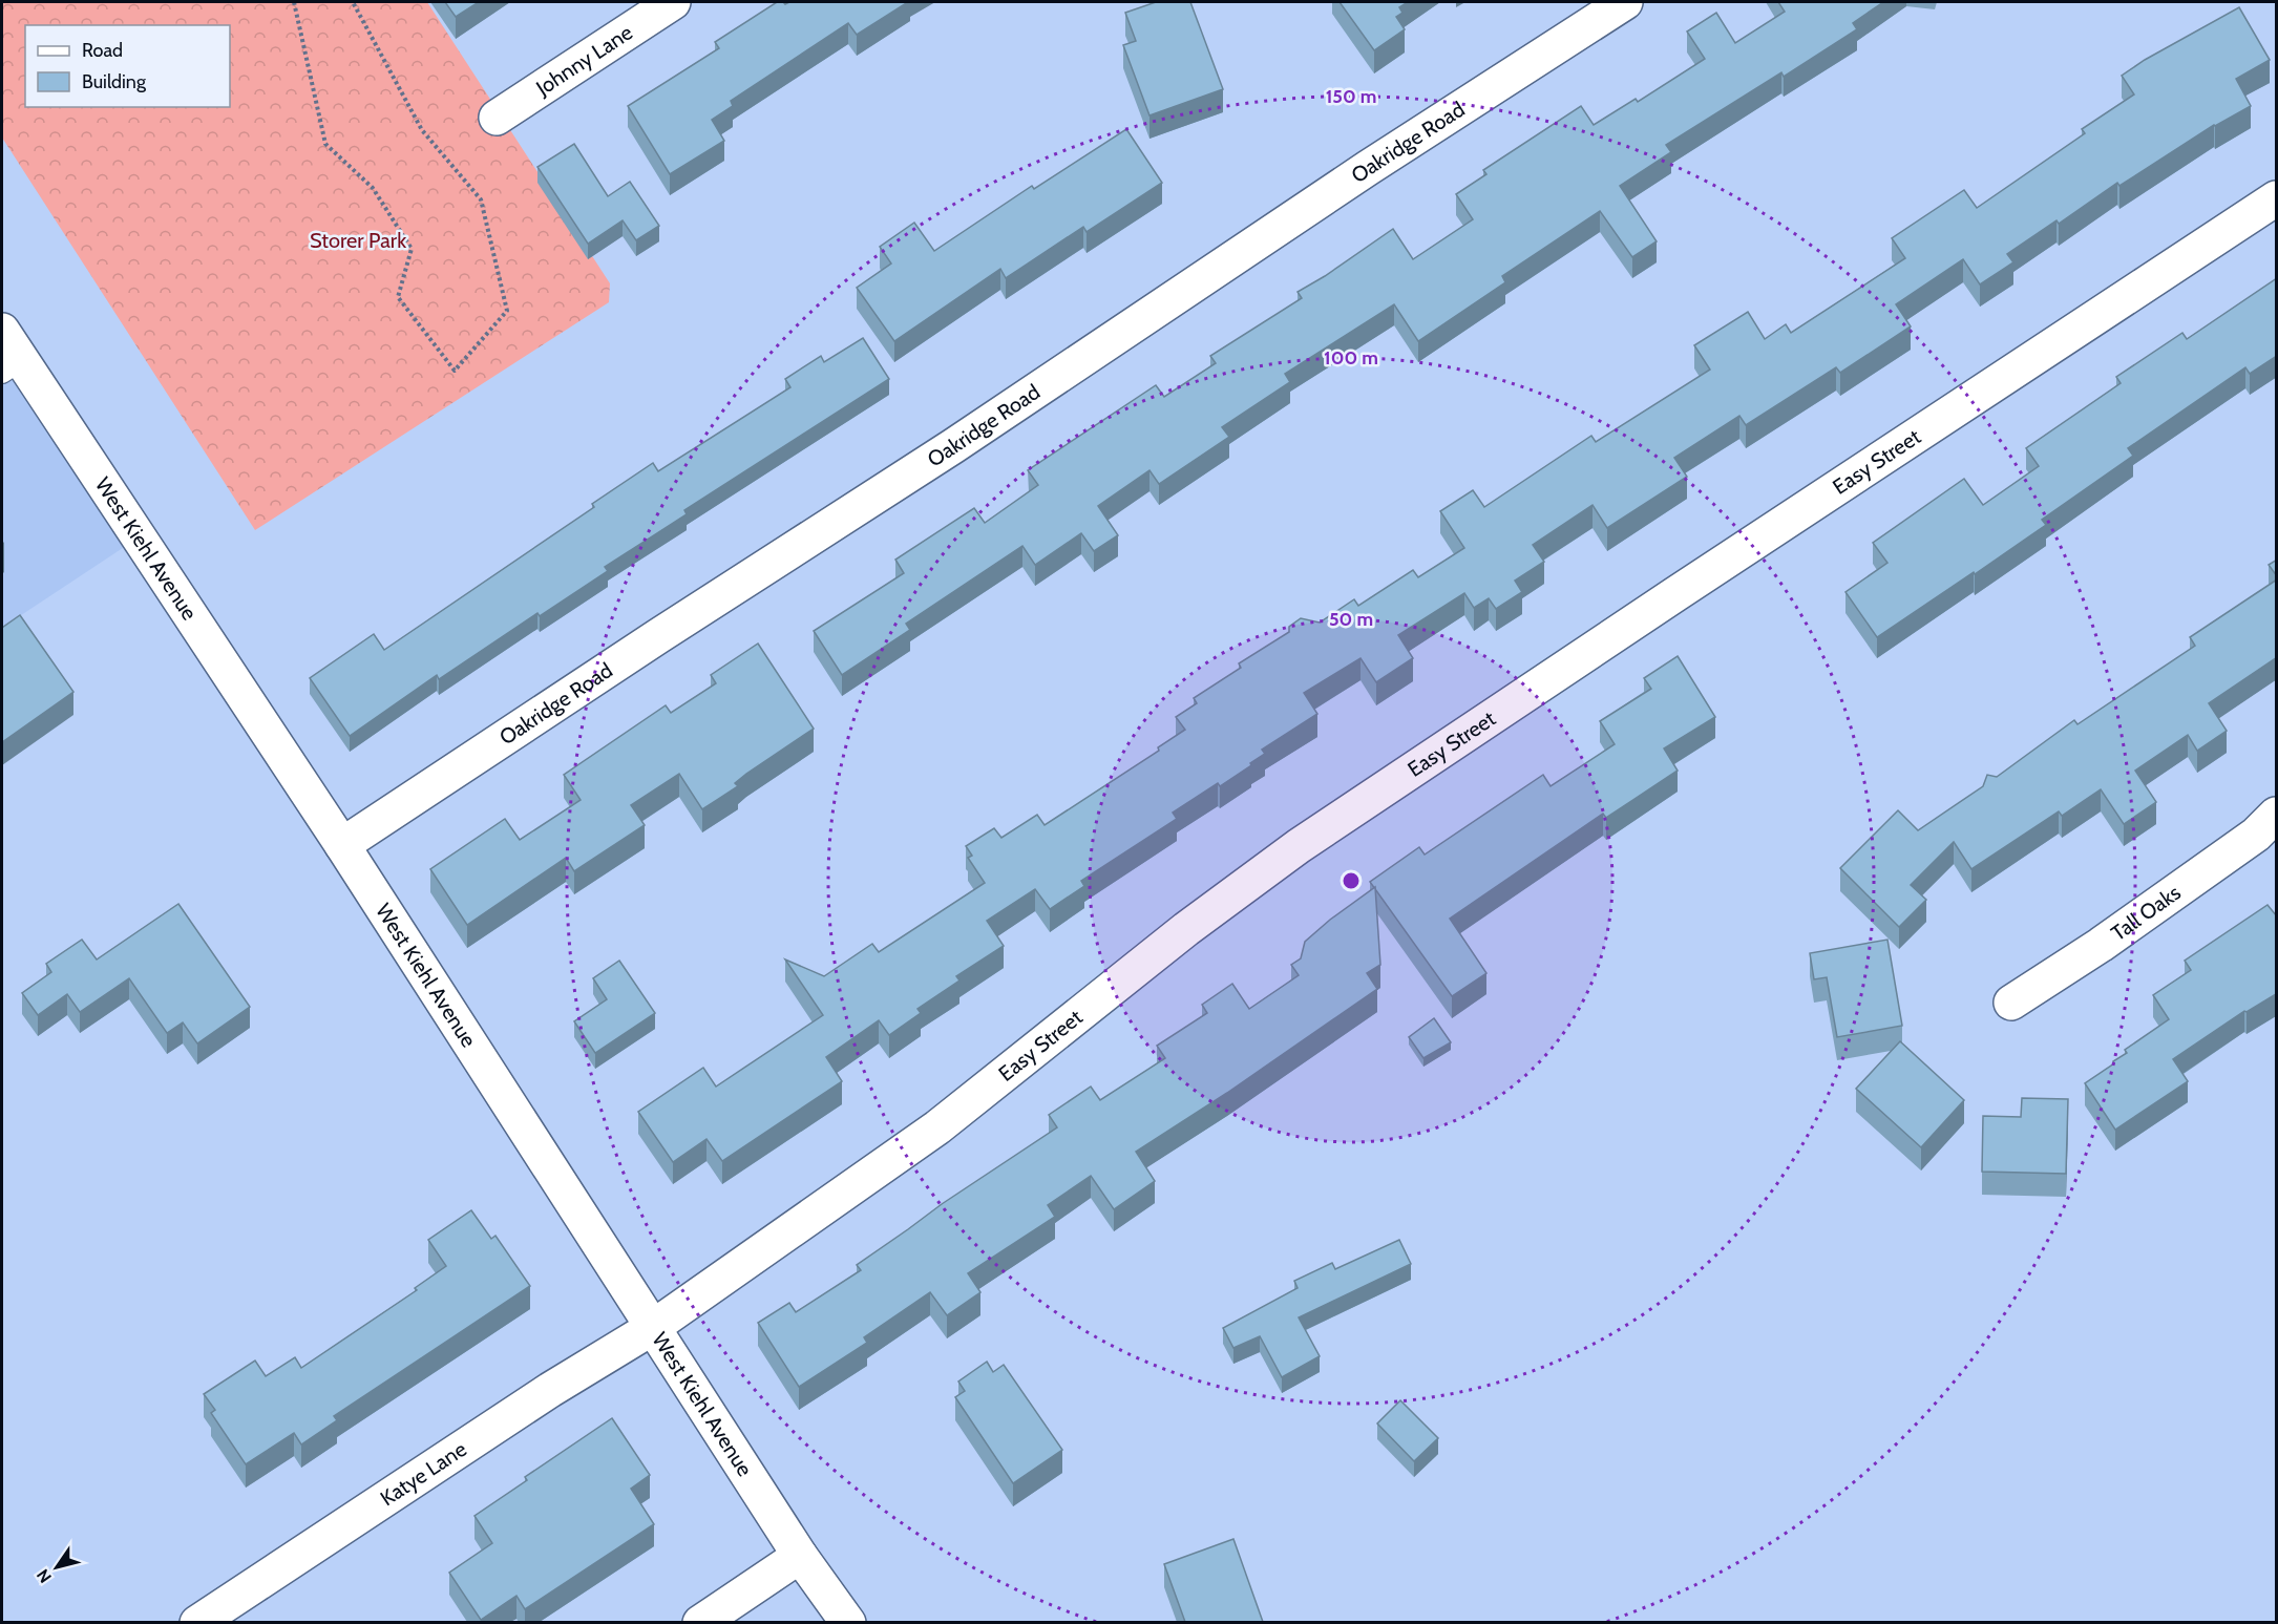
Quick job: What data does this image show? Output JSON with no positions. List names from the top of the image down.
{
  "streets": {
    "street": [
      "Johnny Lane",
      "Oakridge Road",
      "Easy Street",
      "West Kiehl Avenue",
      "Tall Oaks",
      "Katye Lane"
    ]
  },
  "crossings": [
    ["Oakridge Road", "West Kiehl Avenue"],
    ["Easy Street", "West Kiehl Avenue"],
    ["Easy Street", "Katye Lane"],
    ["West Kiehl Avenue", "Katye Lane"]
  ],
  "parks": ["Storer Park"],
  "legend": ["Road", "Building"],
  "north": "bottom left",
  "rings": ["150 m", "100 m", "50 m"]
}
